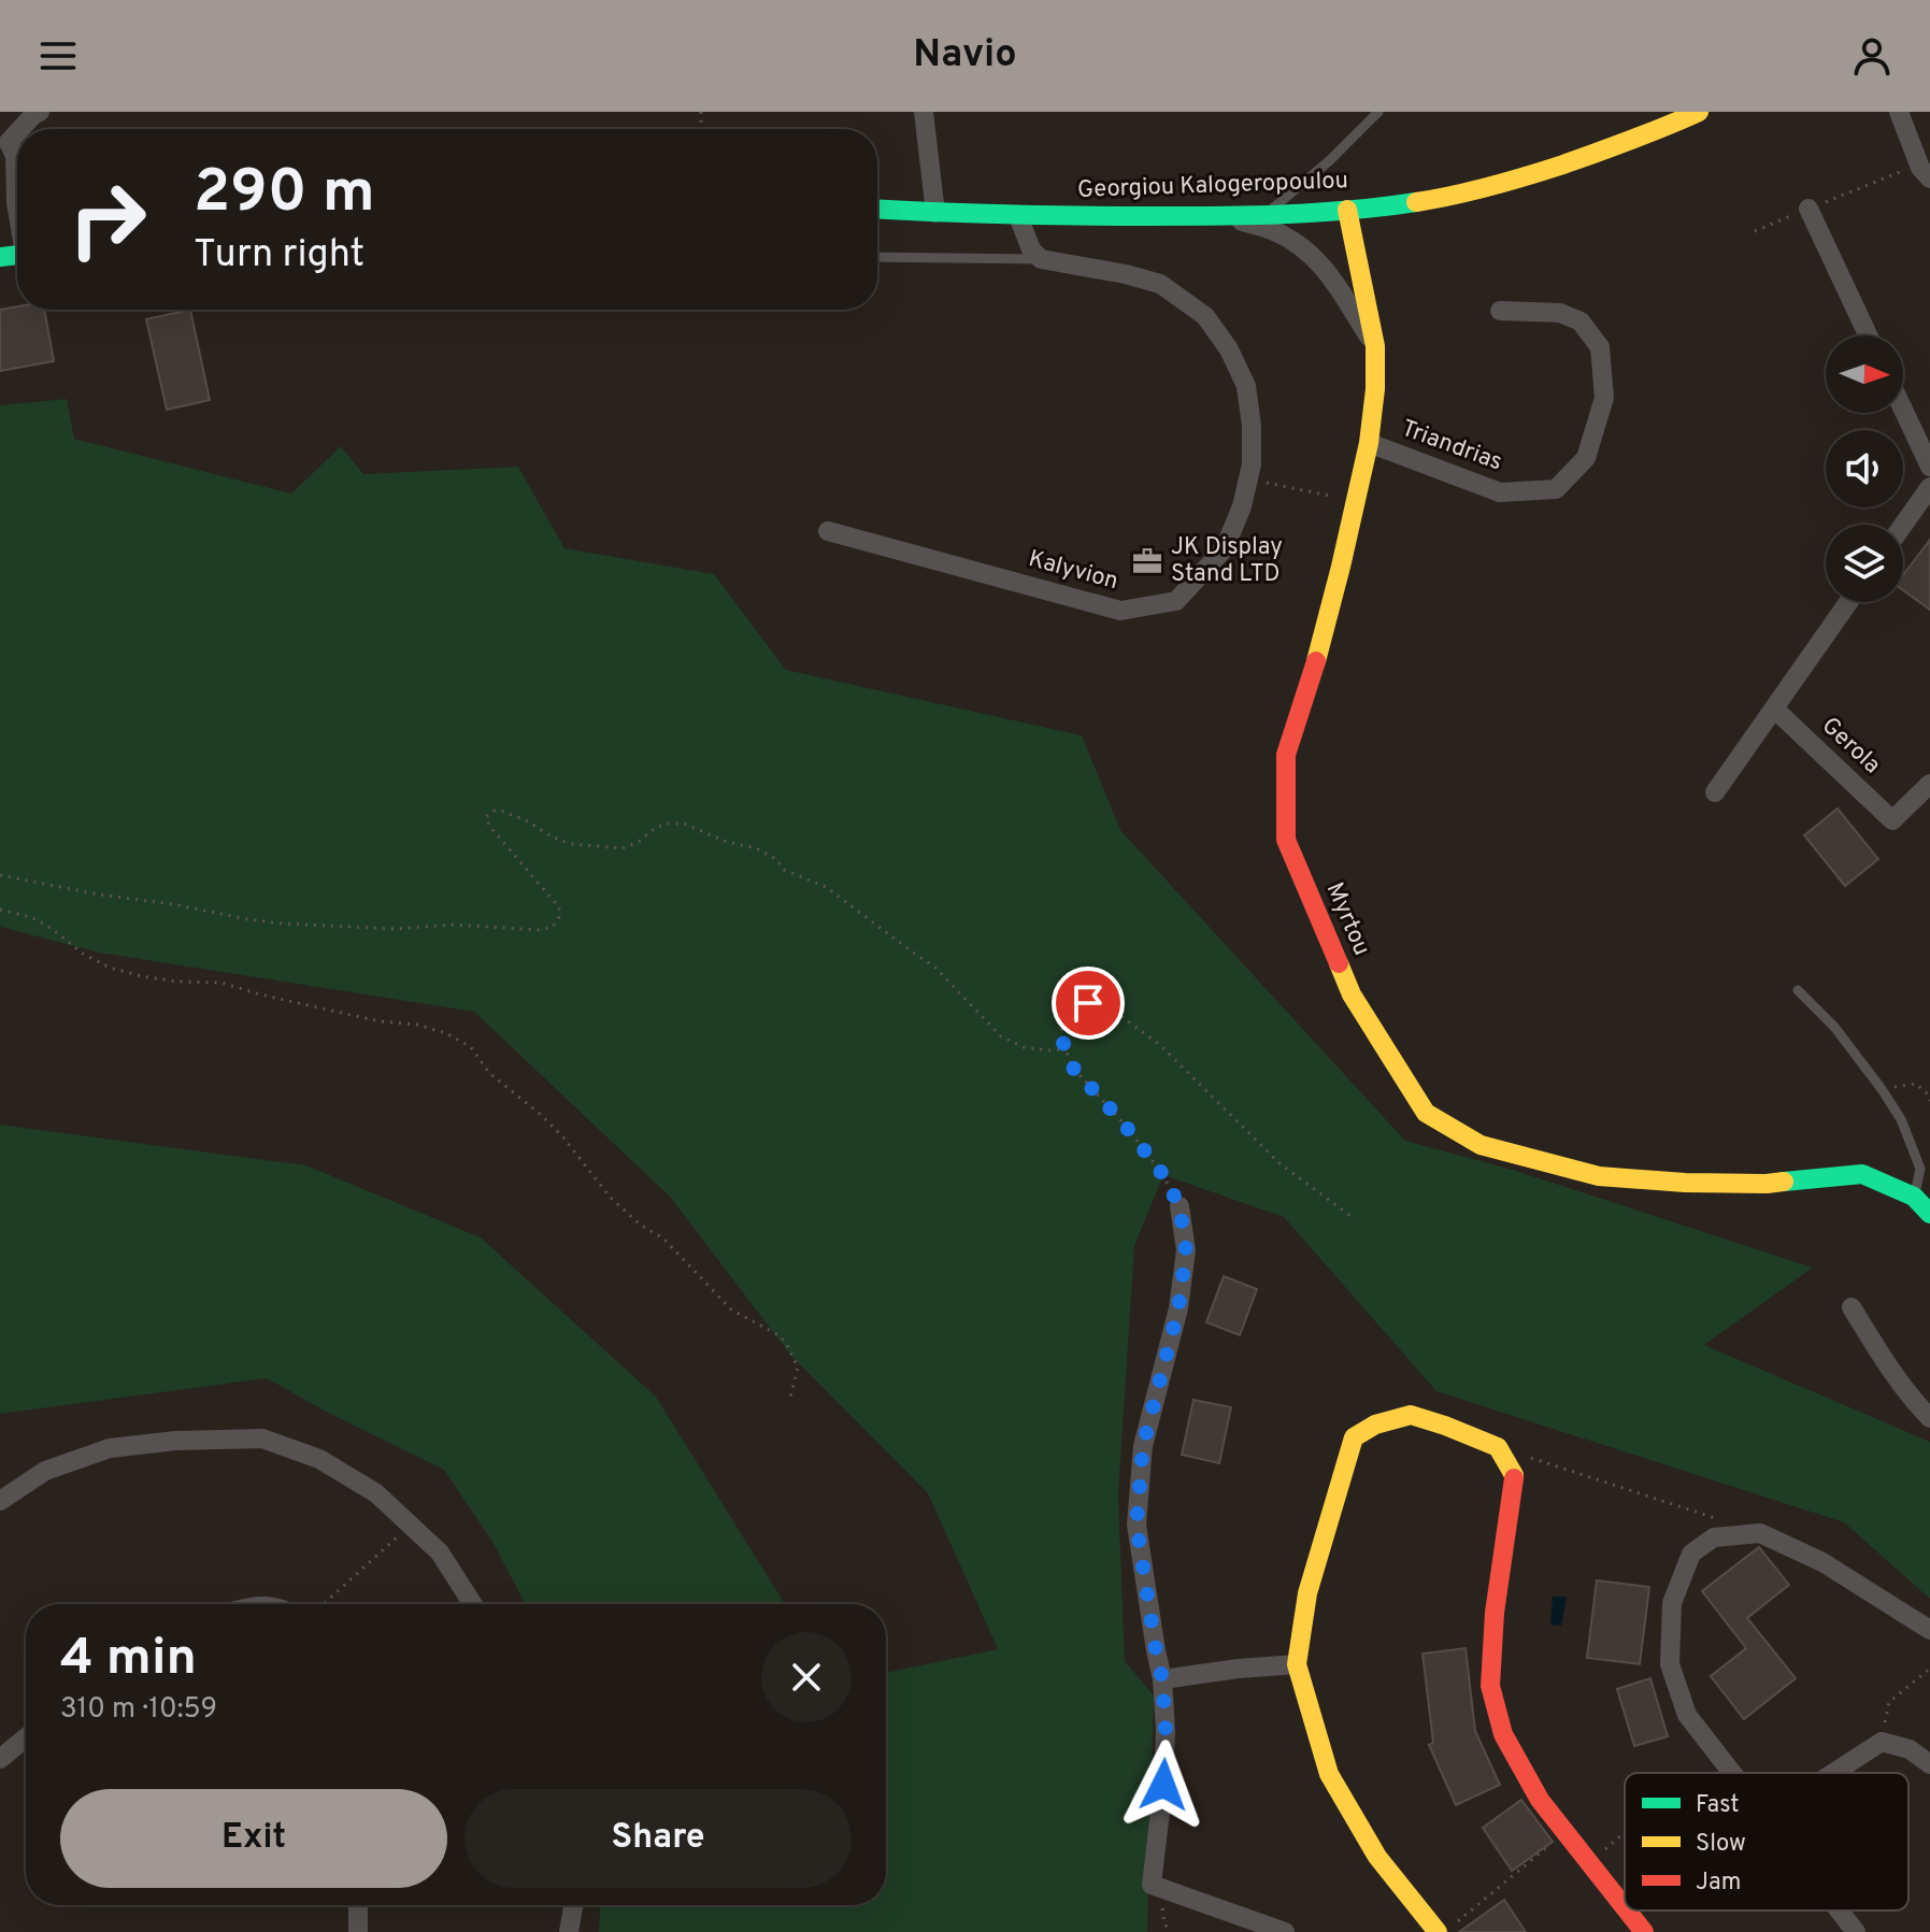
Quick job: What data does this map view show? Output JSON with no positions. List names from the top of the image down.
{
  "streets": {
    "street": [
      "Georgiou Kalogeropoulou",
      "Triandrias",
      "Kalyvion",
      "Gerola",
      "Myrtou"
    ]
  },
  "crossings": [
    ["Georgiou Kalogeropoulou", "Myrtou"],
    ["Triandrias", "Myrtou"]
  ],
  "places": {
    "office": ["JK Display Stand LTD"]
  },
  "legend": ["Fast", "Slow", "Jam"],
  "north": "right",
  "page": {
    "header": "Navio",
    "turn": ["290 m", "Turn right"],
    "heading": ["4 min", "310 m · 10:59"],
    "buttons": ["Exit", "Share"]
  }
}
